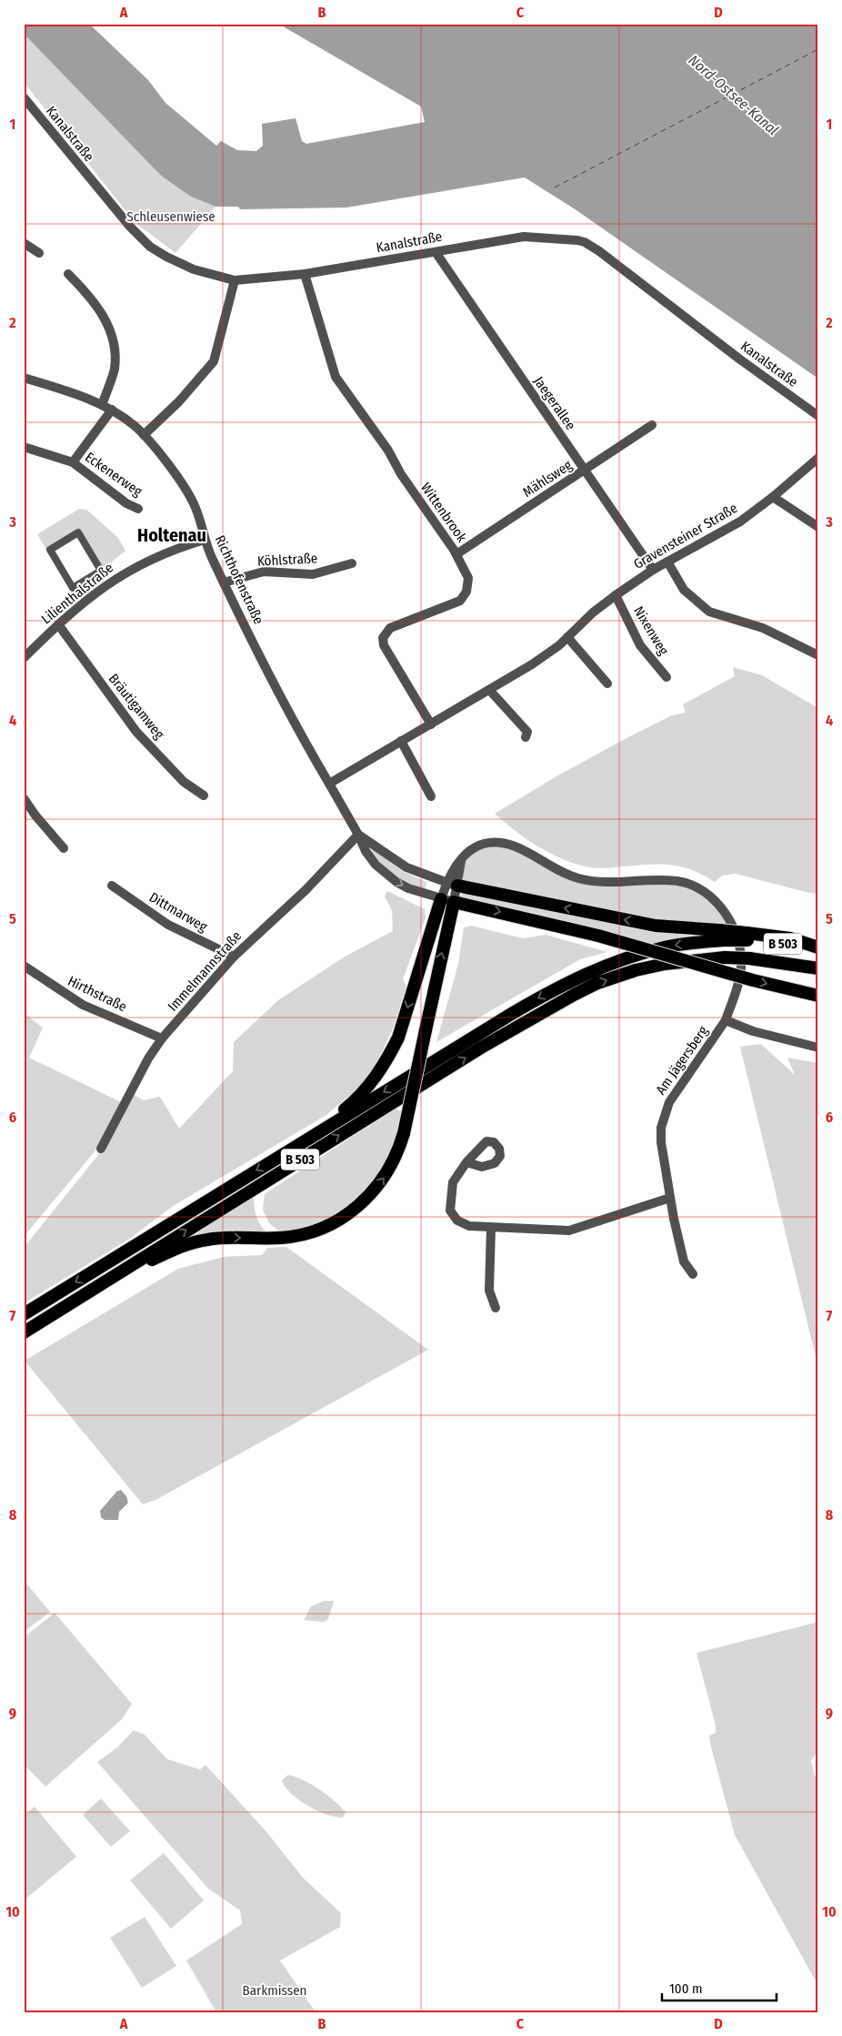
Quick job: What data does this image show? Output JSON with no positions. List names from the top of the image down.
{
  "streets": {
    "highway": ["B 503"],
    "street": [
      "Kanalstraße",
      "Jaegerallee",
      "Eckenerweg",
      "Mählsweg",
      "Wittenbrook",
      "Gravensteiner Straße",
      "Köhlstraße",
      "Richthofenstraße",
      "Lilienthalstraße",
      "Nixenweg",
      "Bräutigamweg",
      "Dittmarweg",
      "Immelmannstraße",
      "Hirthstraße",
      "Am Jägersberg"
    ]
  },
  "crossings": [
    ["Kanalstraße", "Jaegerallee"],
    ["Kanalstraße", "Wittenbrook"],
    ["Jaegerallee", "Mählsweg"],
    ["Jaegerallee", "Gravensteiner Straße"],
    ["Eckenerweg", "Richthofenstraße"],
    ["Mählsweg", "Wittenbrook"],
    ["Wittenbrook", "Gravensteiner Straße"],
    ["Gravensteiner Straße", "Richthofenstraße"],
    ["Gravensteiner Straße", "Nixenweg"],
    ["Köhlstraße", "Richthofenstraße"],
    ["Richthofenstraße", "Lilienthalstraße"],
    ["Richthofenstraße", "Immelmannstraße"],
    ["Lilienthalstraße", "Bräutigamweg"],
    ["Dittmarweg", "Immelmannstraße"],
    ["Immelmannstraße", "Hirthstraße"]
  ],
  "districts": ["Holtenau"],
  "water": ["Nord-Ostsee-Kanal"],
  "parks": ["Schleusenwiese", "Barkmissen"],
  "scale_bar": "100 m",
  "grid": {
    "columns": [
      "A",
      "B",
      "C",
      "D"
    ],
    "rows": [
      "1",
      "2",
      "3",
      "4",
      "5",
      "6",
      "7",
      "8",
      "9",
      "10"
    ]
  }
}
